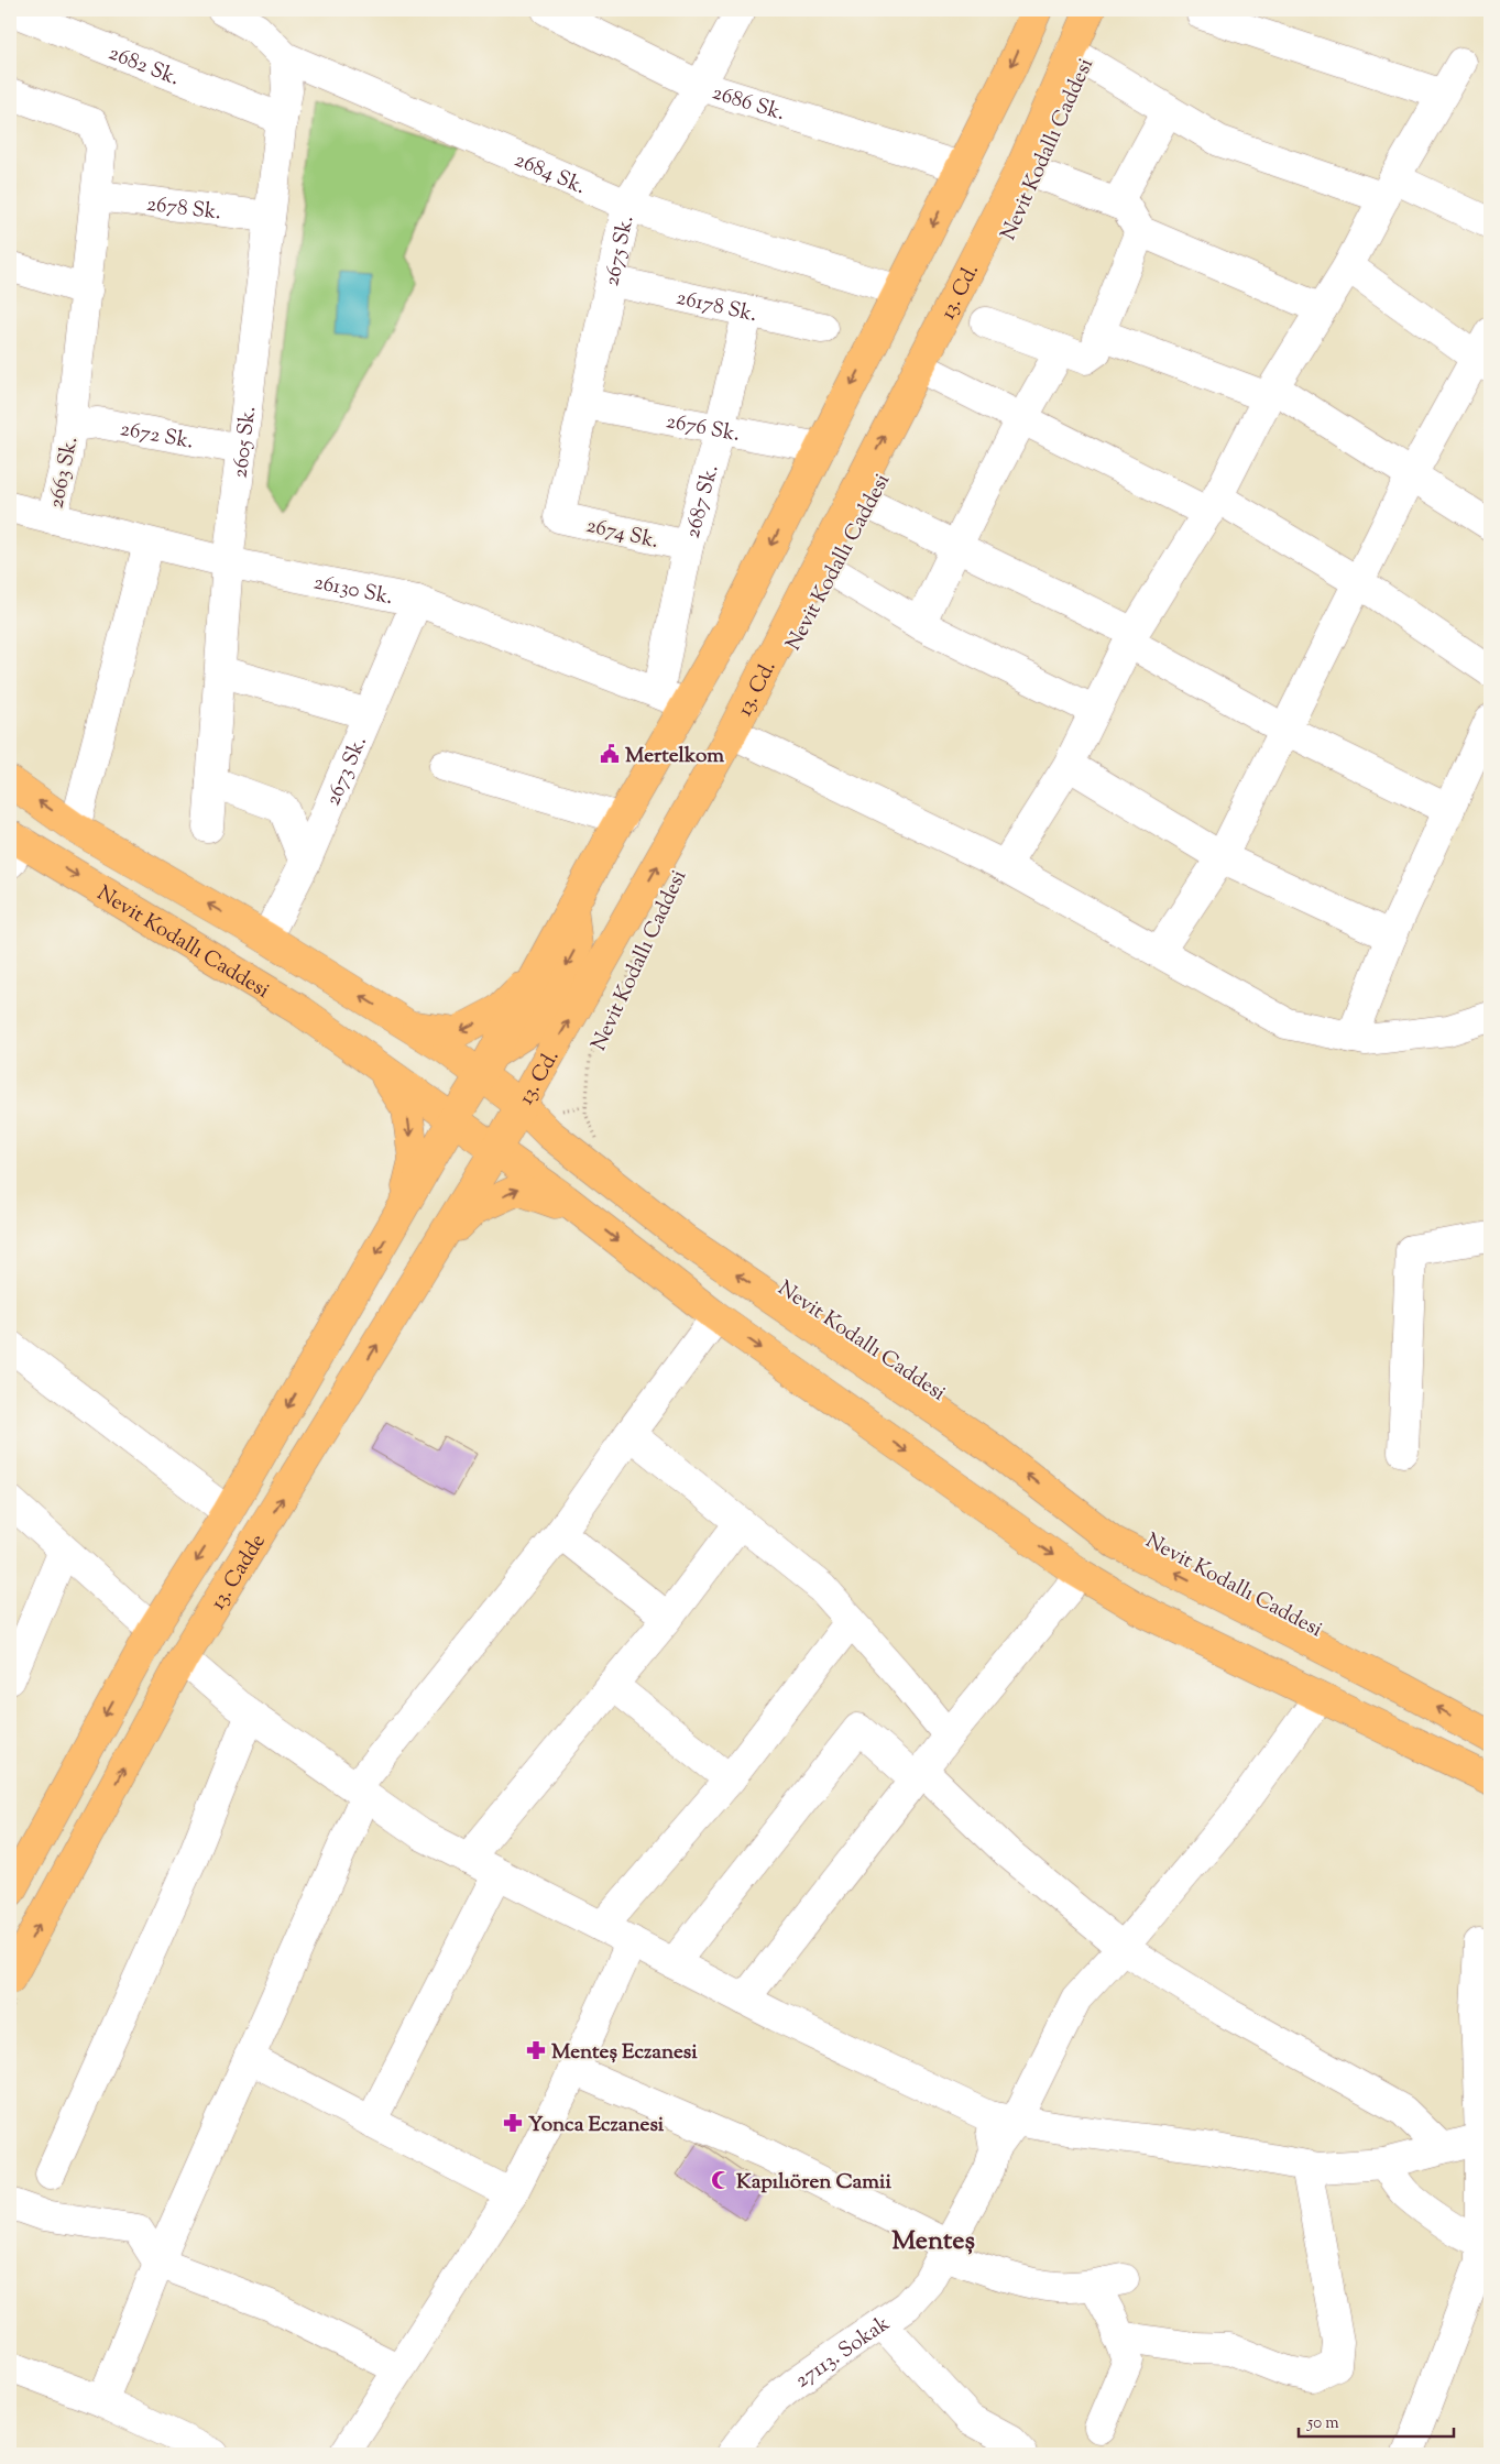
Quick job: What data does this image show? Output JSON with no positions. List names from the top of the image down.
{
  "streets": {
    "main road": ["Nevit Kodallı Caddesi", "13. Cd.", "13. Cadde"],
    "street": [
      "2682 Sk.",
      "2686 Sk.",
      "2684 Sk.",
      "2678 Sk.",
      "2675 Sk.",
      "26178 Sk.",
      "2676 Sk.",
      "2672 Sk.",
      "2605 Sk.",
      "2663 Sk.",
      "2687 Sk.",
      "2674 Sk.",
      "26130 Sk.",
      "2673 Sk.",
      "27113. Sokak"
    ]
  },
  "crossings": [
    ["2682 Sk.", "2605 Sk."],
    ["2686 Sk.", "2675 Sk."],
    ["Nevit Kodallı Caddesi", "13. Cd."],
    ["Nevit Kodallı Caddesi", "2673 Sk."],
    ["Nevit Kodallı Caddesi", "13. Cadde"],
    ["Nevit Kodallı Caddesi", "27113. Sokak"],
    ["2684 Sk.", "2675 Sk."],
    ["2684 Sk.", "2605 Sk."],
    ["2678 Sk.", "2605 Sk."],
    ["2678 Sk.", "2663 Sk."],
    ["2675 Sk.", "26178 Sk."],
    ["2675 Sk.", "2676 Sk."],
    ["2675 Sk.", "2674 Sk."],
    ["13. Cd.", "13. Cadde"],
    ["26178 Sk.", "2687 Sk."],
    ["2676 Sk.", "2687 Sk."],
    ["2672 Sk.", "2605 Sk."],
    ["2672 Sk.", "2663 Sk."],
    ["2605 Sk.", "26130 Sk."],
    ["2663 Sk.", "26130 Sk."],
    ["2687 Sk.", "2674 Sk."],
    ["2687 Sk.", "26130 Sk."],
    ["26130 Sk.", "2673 Sk."]
  ],
  "districts": ["Menteş"],
  "places": {
    "public building": ["Mertelkom"],
    "pharmacy": ["Menteş Eczanesi", "Yonca Eczanesi"],
    "mosque": ["Kapılıören Camii"]
  },
  "scale_bar": "50 m"
}
